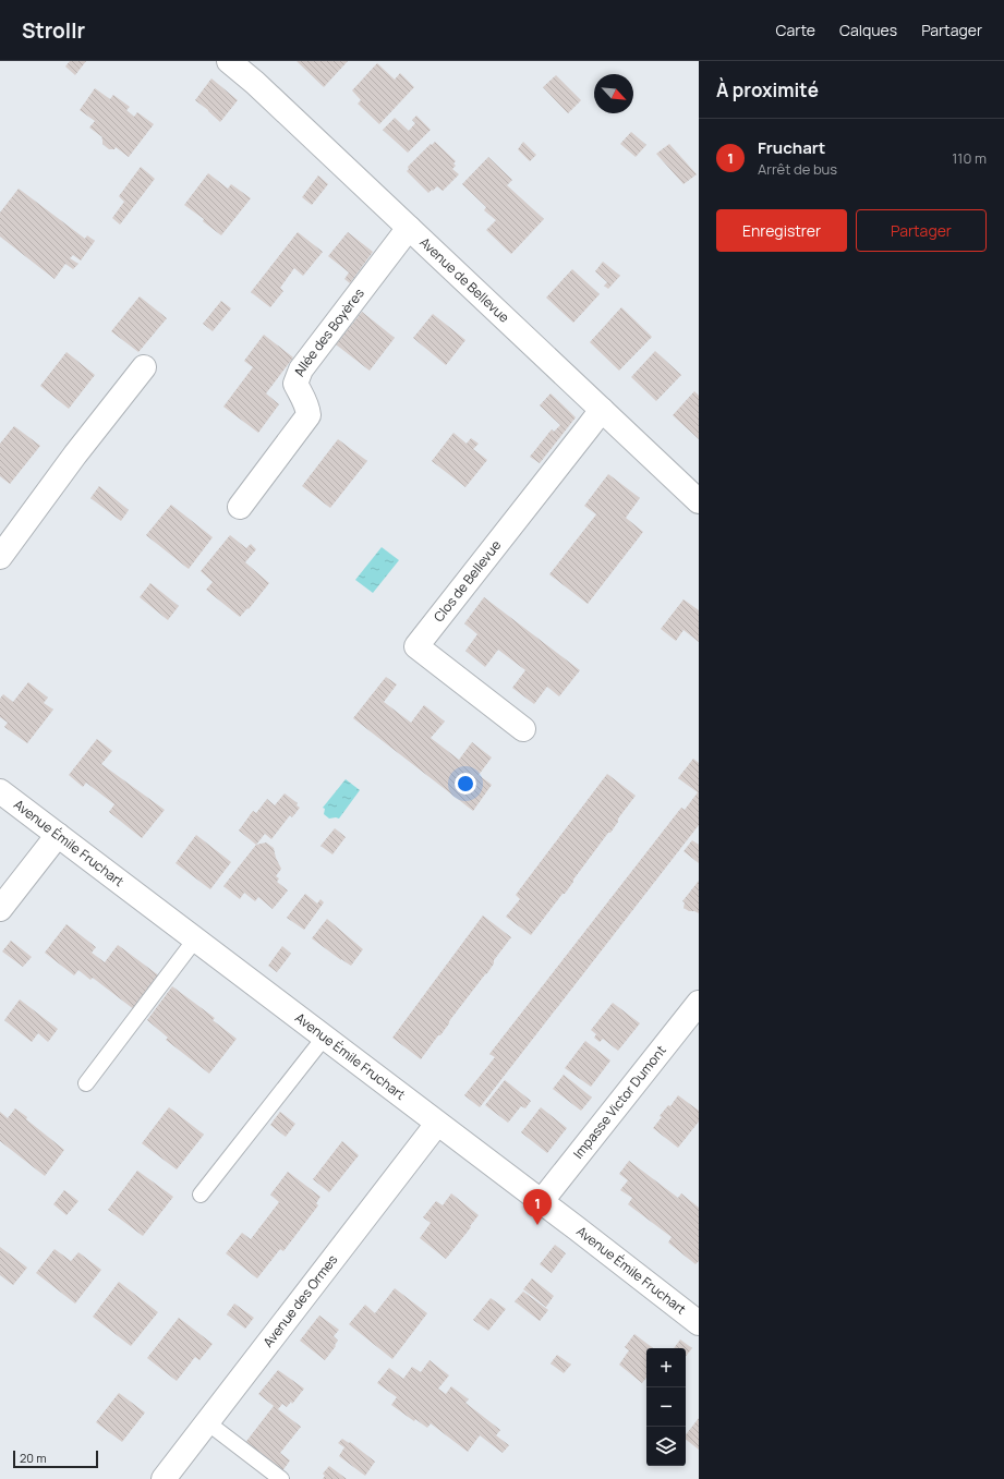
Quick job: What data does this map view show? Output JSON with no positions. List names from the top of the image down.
{
  "streets": {
    "street": [
      "Avenue de Bellevue",
      "Allée des Boyères",
      "Clos de Bellevue",
      "Avenue Émile Fruchart",
      "Impasse Victor Dumont",
      "Avenue des Ormes"
    ]
  },
  "crossings": [
    ["Avenue de Bellevue", "Allée des Boyères"],
    ["Avenue de Bellevue", "Clos de Bellevue"],
    ["Avenue Émile Fruchart", "Impasse Victor Dumont"],
    ["Avenue Émile Fruchart", "Avenue des Ormes"]
  ],
  "scale_bar": "20 m",
  "north": "bottom right",
  "page": {
    "header": "Strollr",
    "nav": ["Carte", "Calques", "Partager"],
    "heading": "À proximité",
    "list": [
      {
        "mark": "1",
        "name": "Fruchart",
        "note": "Arrêt de bus",
        "value": "110 m"
      }
    ],
    "buttons": ["Enregistrer", "Partager"],
    "pins": "1",
    "map_buttons": ["+", "−"],
    "scale": "20 m"
  }
}
